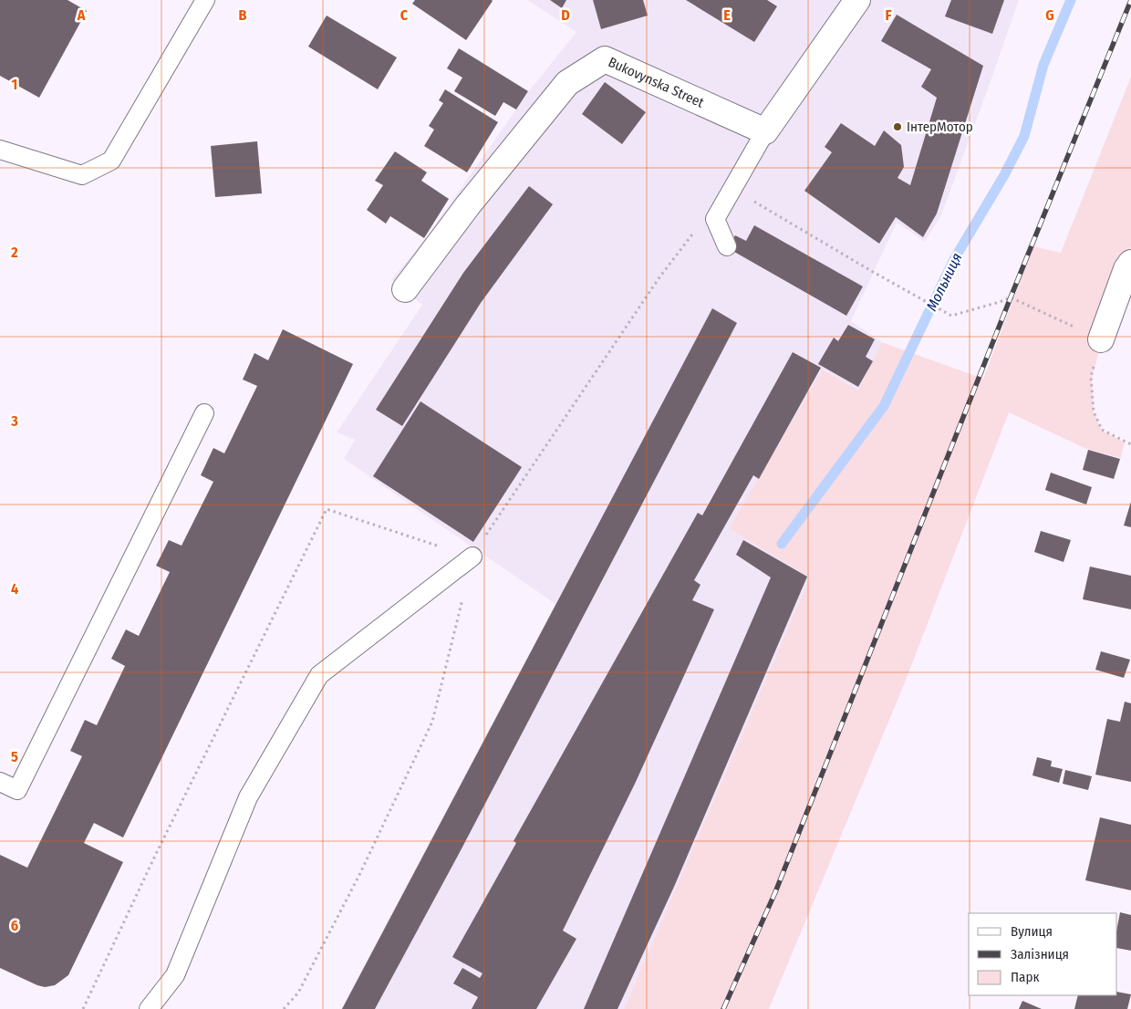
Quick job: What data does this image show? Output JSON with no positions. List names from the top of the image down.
{
  "streets": {
    "street": ["Bukovynska Street"]
  },
  "water": ["Мольниця"],
  "places": ["ІнтерМотор"],
  "legend": ["Вулиця", "Залізниця", "Парк"],
  "grid": {
    "columns": [
      "A",
      "B",
      "C",
      "D",
      "E",
      "F",
      "G"
    ],
    "rows": [
      "1",
      "2",
      "3",
      "4",
      "5",
      "6"
    ]
  }
}
